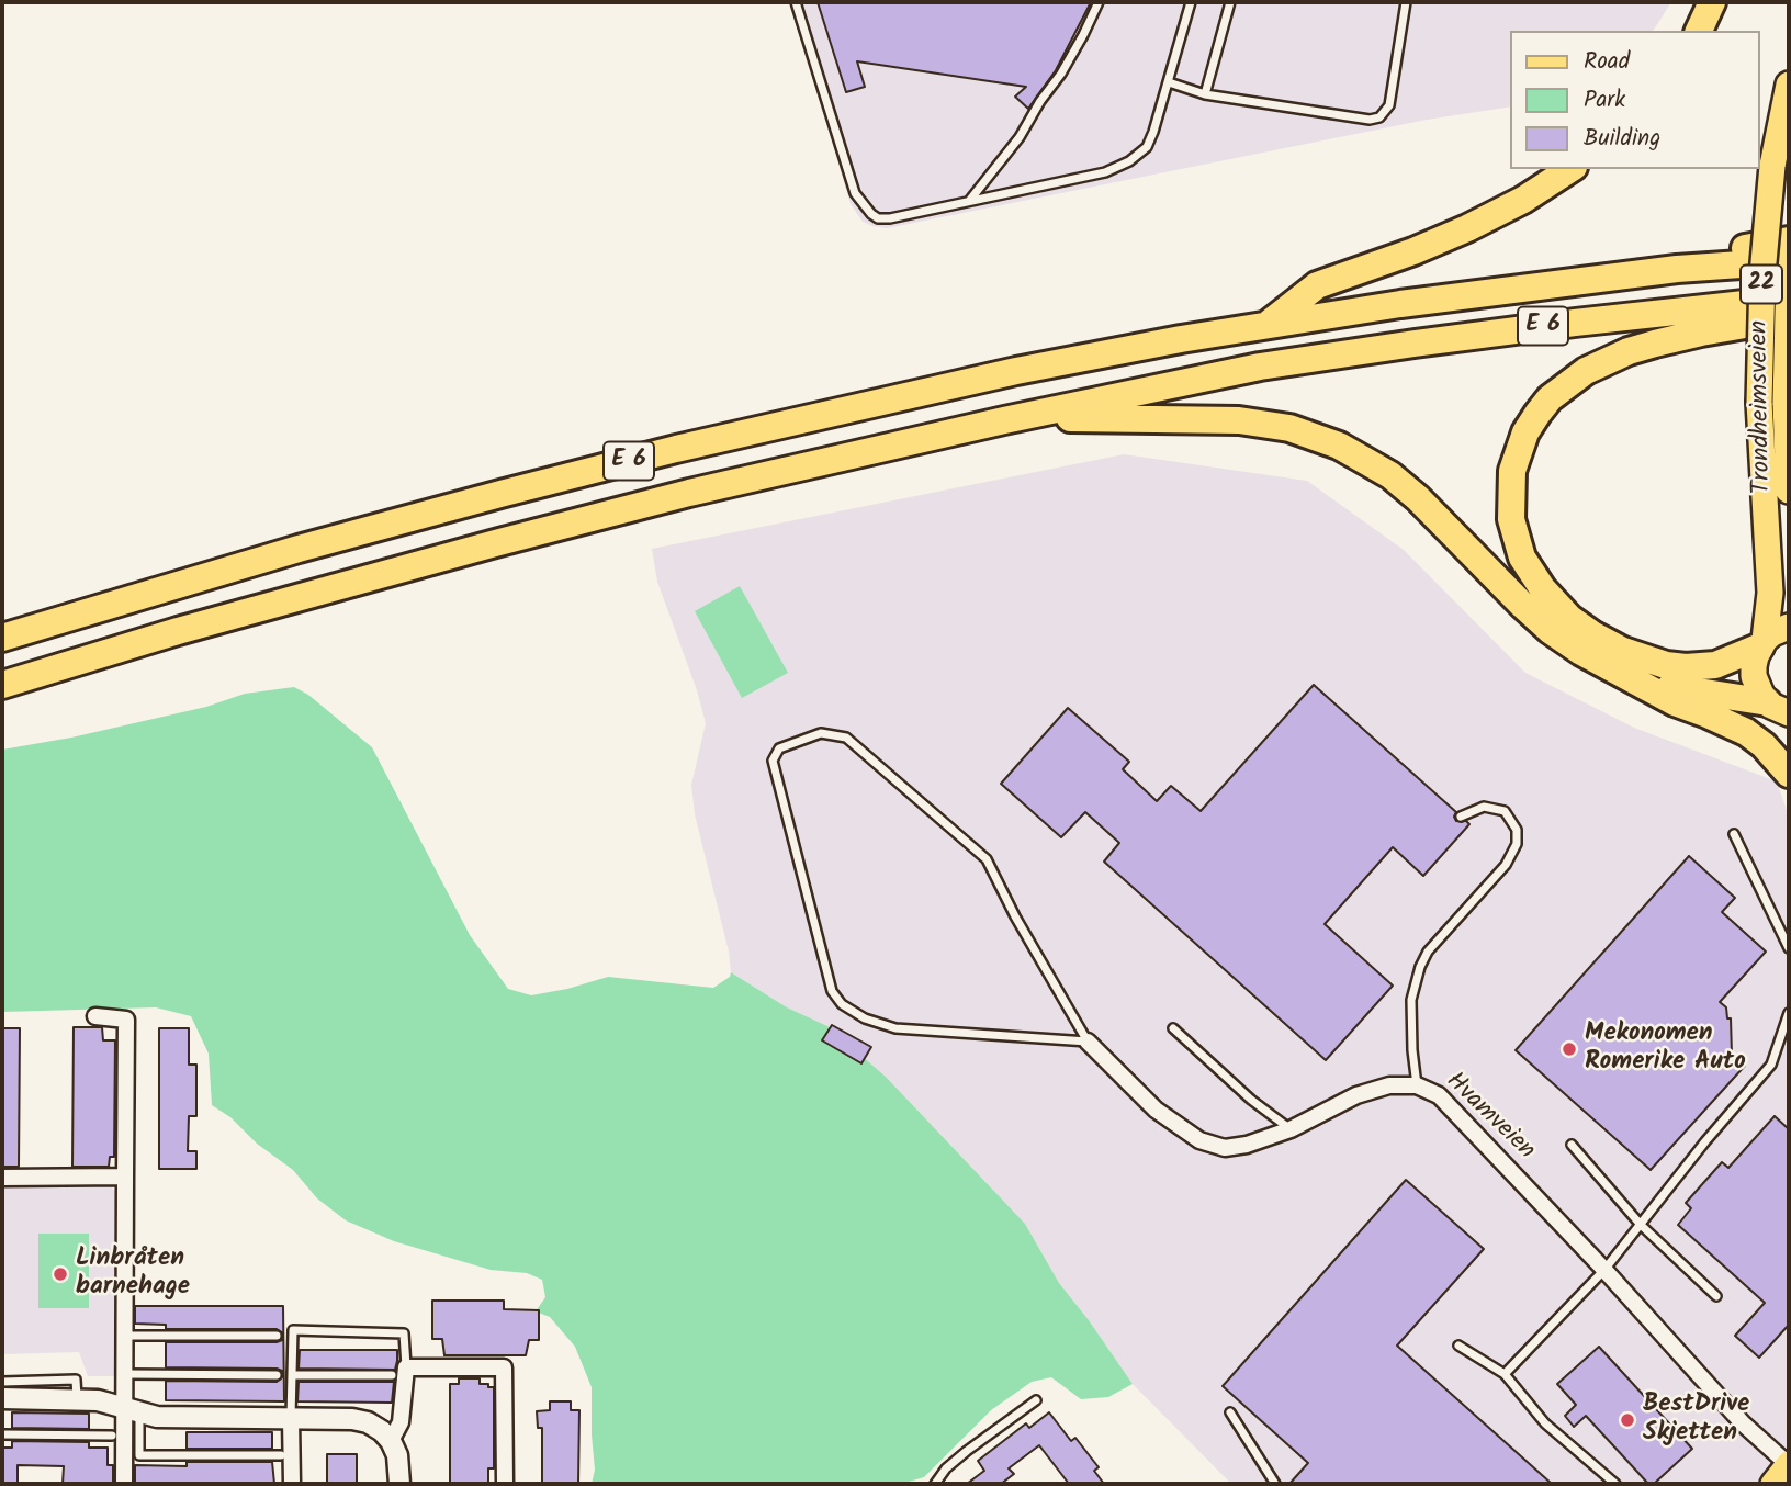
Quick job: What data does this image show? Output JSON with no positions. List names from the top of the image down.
{
  "streets": {
    "highway": ["22", "E 6", "Trondheimsveien"],
    "street": ["Hvamveien"]
  },
  "crossings": [
    ["22", "Trondheimsveien"]
  ],
  "places": ["Mekonomen Romerike Auto", "Linbråten barnehage", "BestDrive Skjetten"],
  "legend": ["Road", "Park", "Building"]
}
